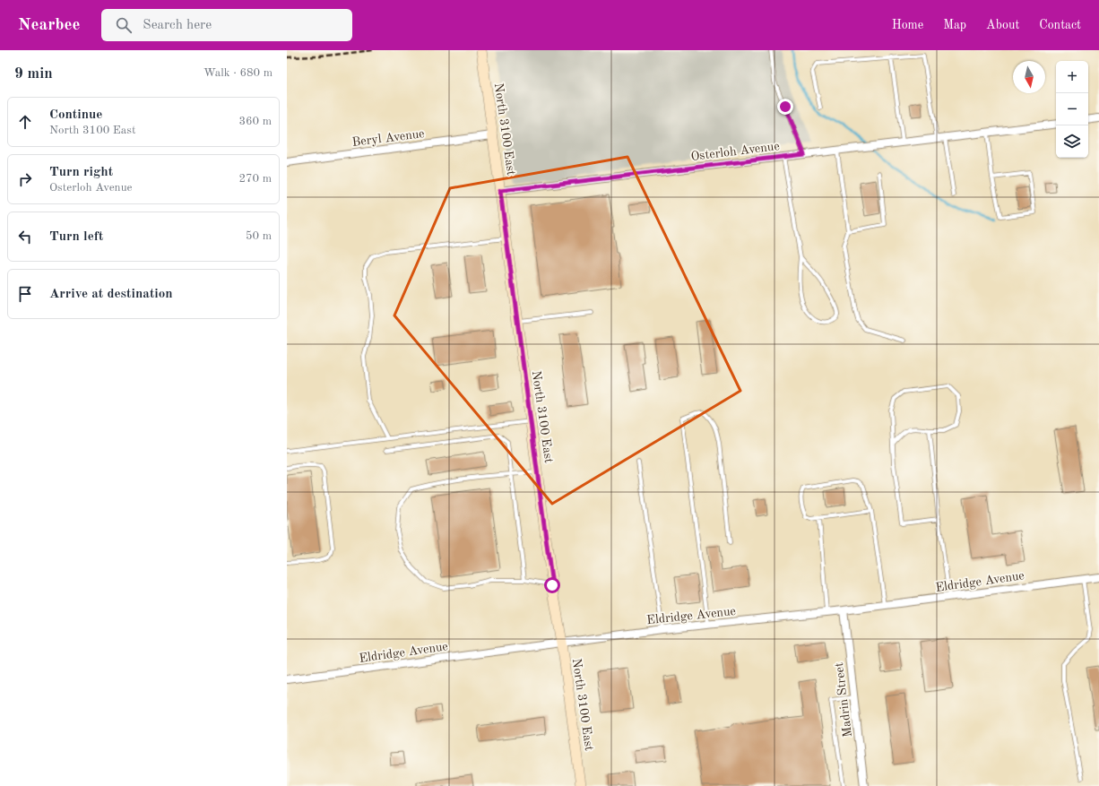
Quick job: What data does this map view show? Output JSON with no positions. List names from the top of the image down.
{
  "streets": {
    "main road": ["North 3100 East"],
    "street": [
      "Beryl Avenue",
      "Osterloh Avenue",
      "Eldridge Avenue",
      "Madrin Street"
    ]
  },
  "crossings": [
    ["North 3100 East", "Beryl Avenue"],
    ["North 3100 East", "Osterloh Avenue"],
    ["North 3100 East", "Eldridge Avenue"],
    ["Eldridge Avenue", "Madrin Street"]
  ],
  "north": "bottom",
  "page": {
    "header": "Nearbee",
    "search": "Search here",
    "nav": [
      "Home",
      "Map",
      "About",
      "Contact"
    ],
    "heading": ["9 min", "Walk · 680 m"],
    "map_buttons": ["+", "−"],
    "list": [
      ["Continue", "North 3100 East", "360 m"],
      ["Turn right", "Osterloh Avenue", "270 m"],
      ["Turn left", "50 m"],
      "Arrive at destination"
    ]
  }
}
